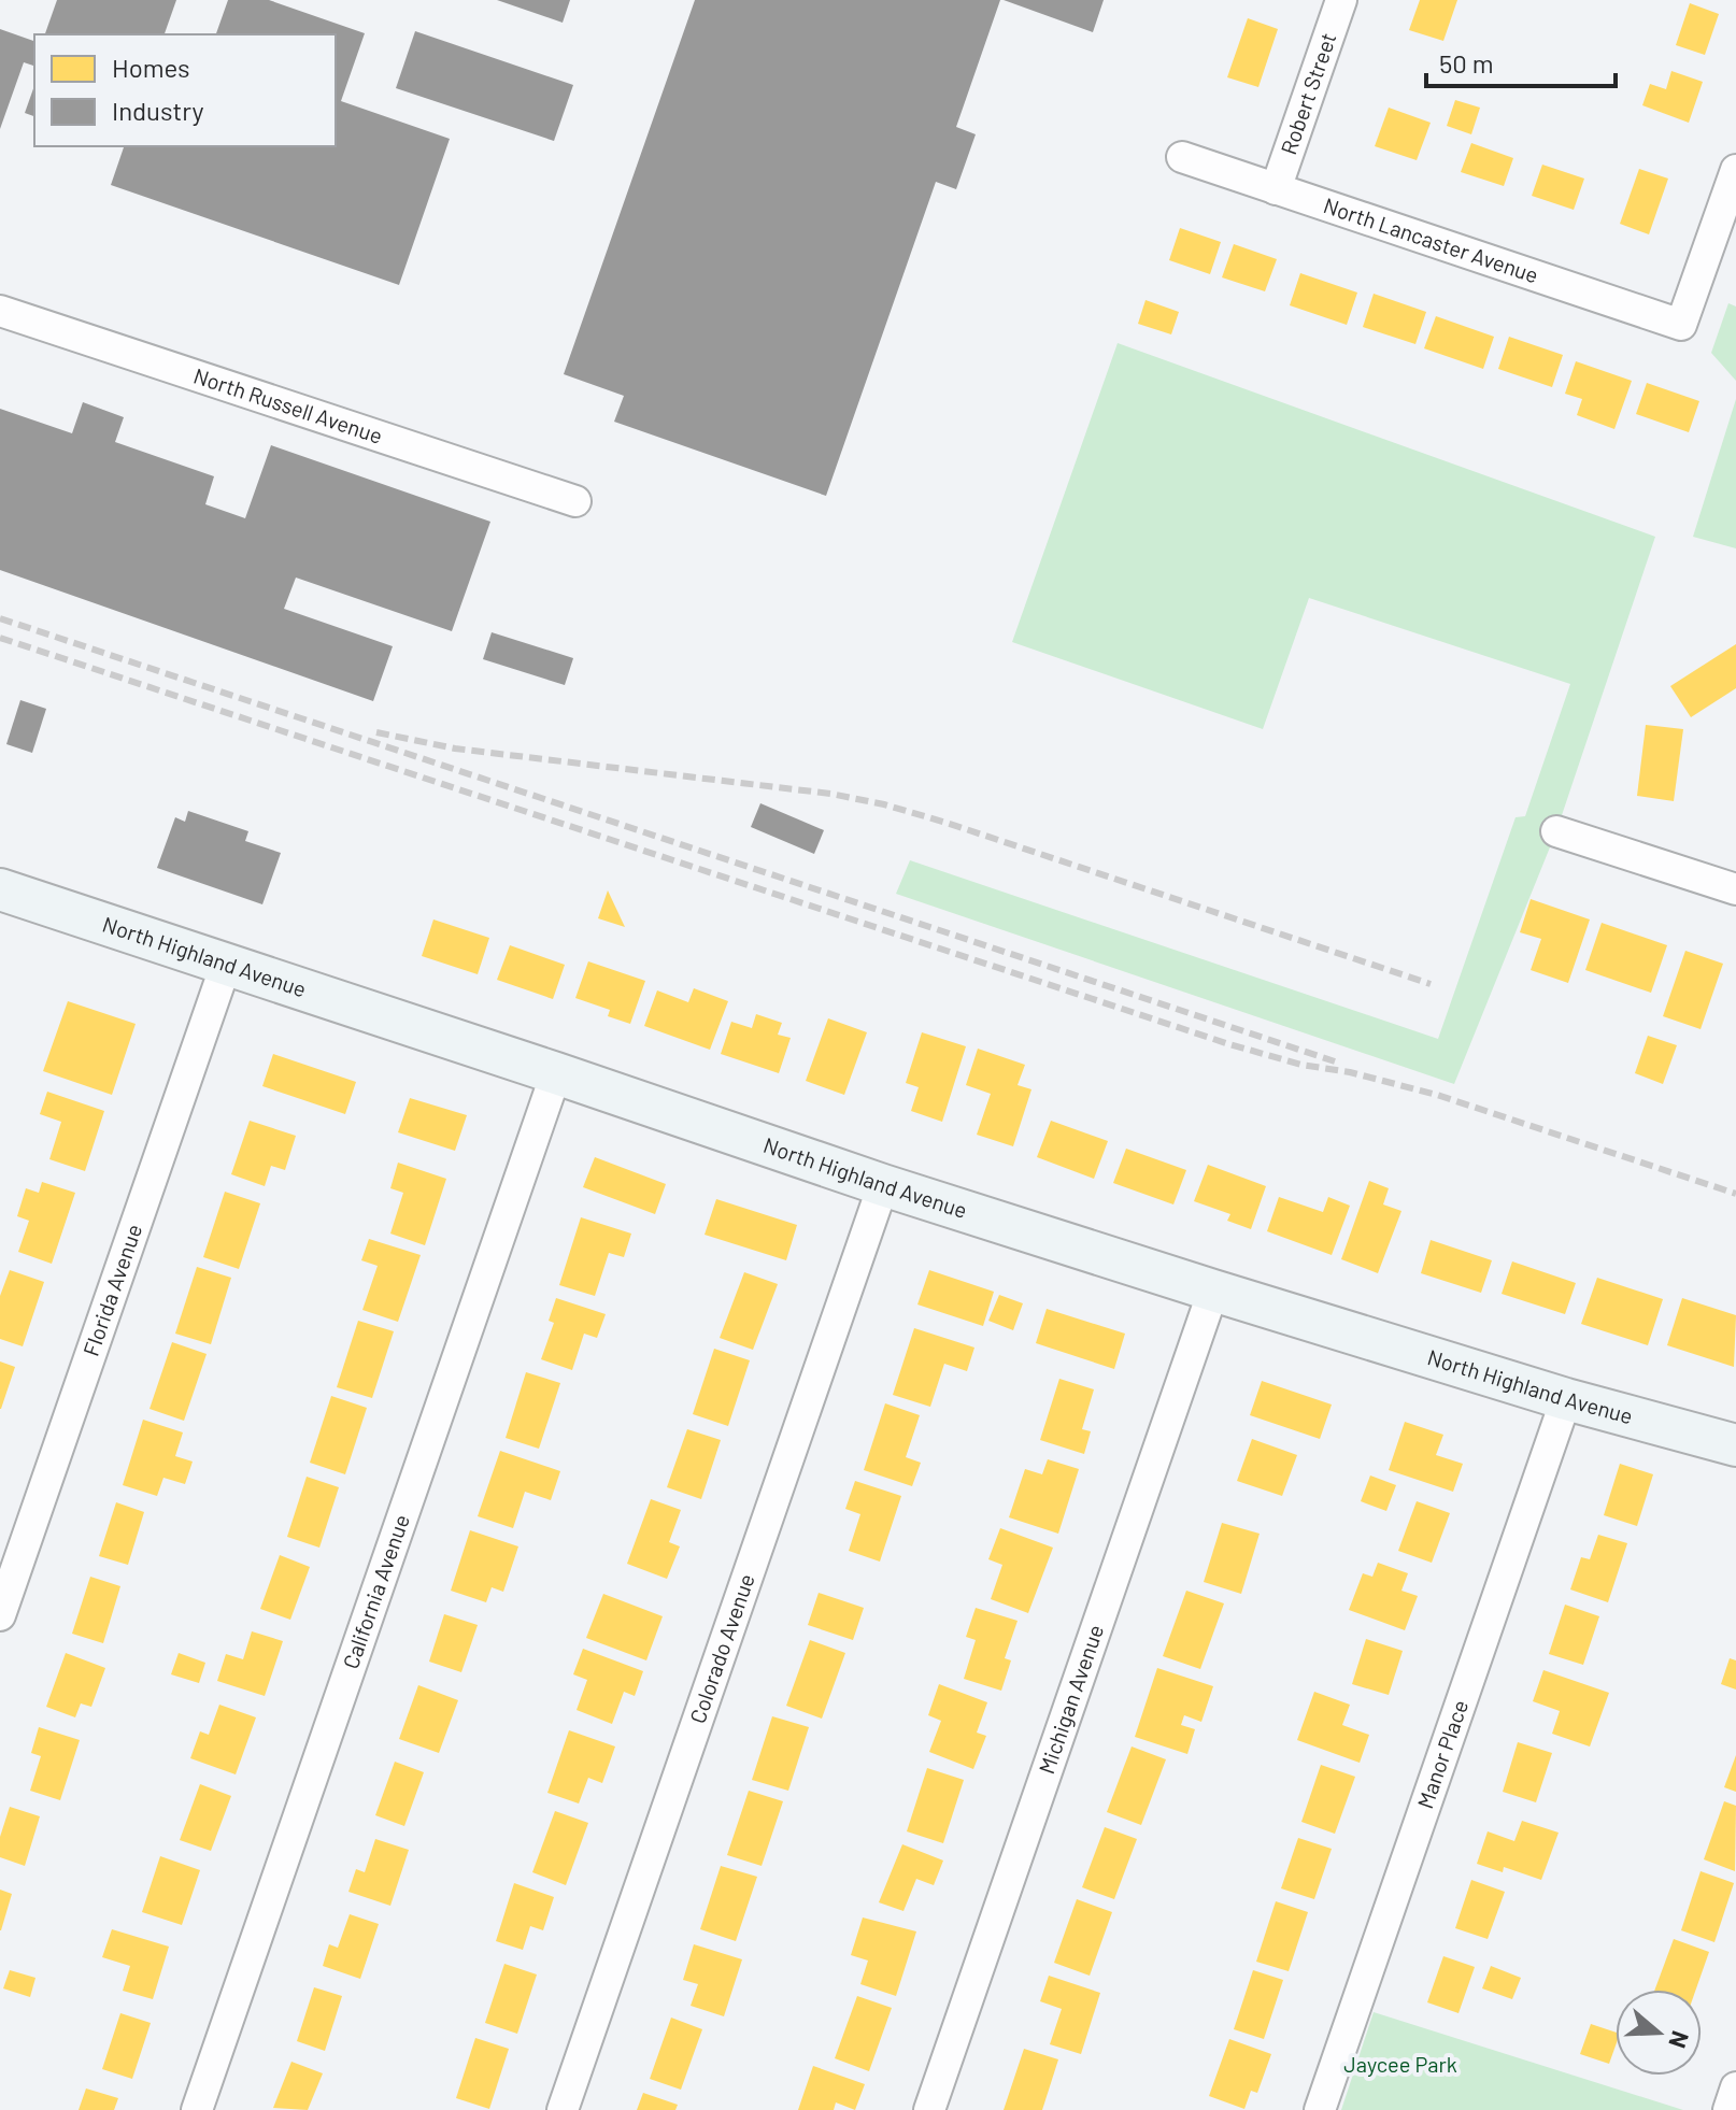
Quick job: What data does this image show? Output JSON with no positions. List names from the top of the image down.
{
  "streets": {
    "street": [
      "Robert Street",
      "North Lancaster Avenue",
      "North Russell Avenue",
      "North Highland Avenue",
      "Florida Avenue",
      "California Avenue",
      "Colorado Avenue",
      "Michigan Avenue",
      "Manor Place"
    ]
  },
  "crossings": [
    ["Robert Street", "North Lancaster Avenue"],
    ["North Highland Avenue", "Florida Avenue"],
    ["North Highland Avenue", "California Avenue"],
    ["North Highland Avenue", "Colorado Avenue"],
    ["North Highland Avenue", "Michigan Avenue"],
    ["North Highland Avenue", "Manor Place"]
  ],
  "parks": ["Jaycee Park"],
  "legend": ["Homes", "Industry"],
  "scale_bar": "50 m",
  "north": "right"
}
